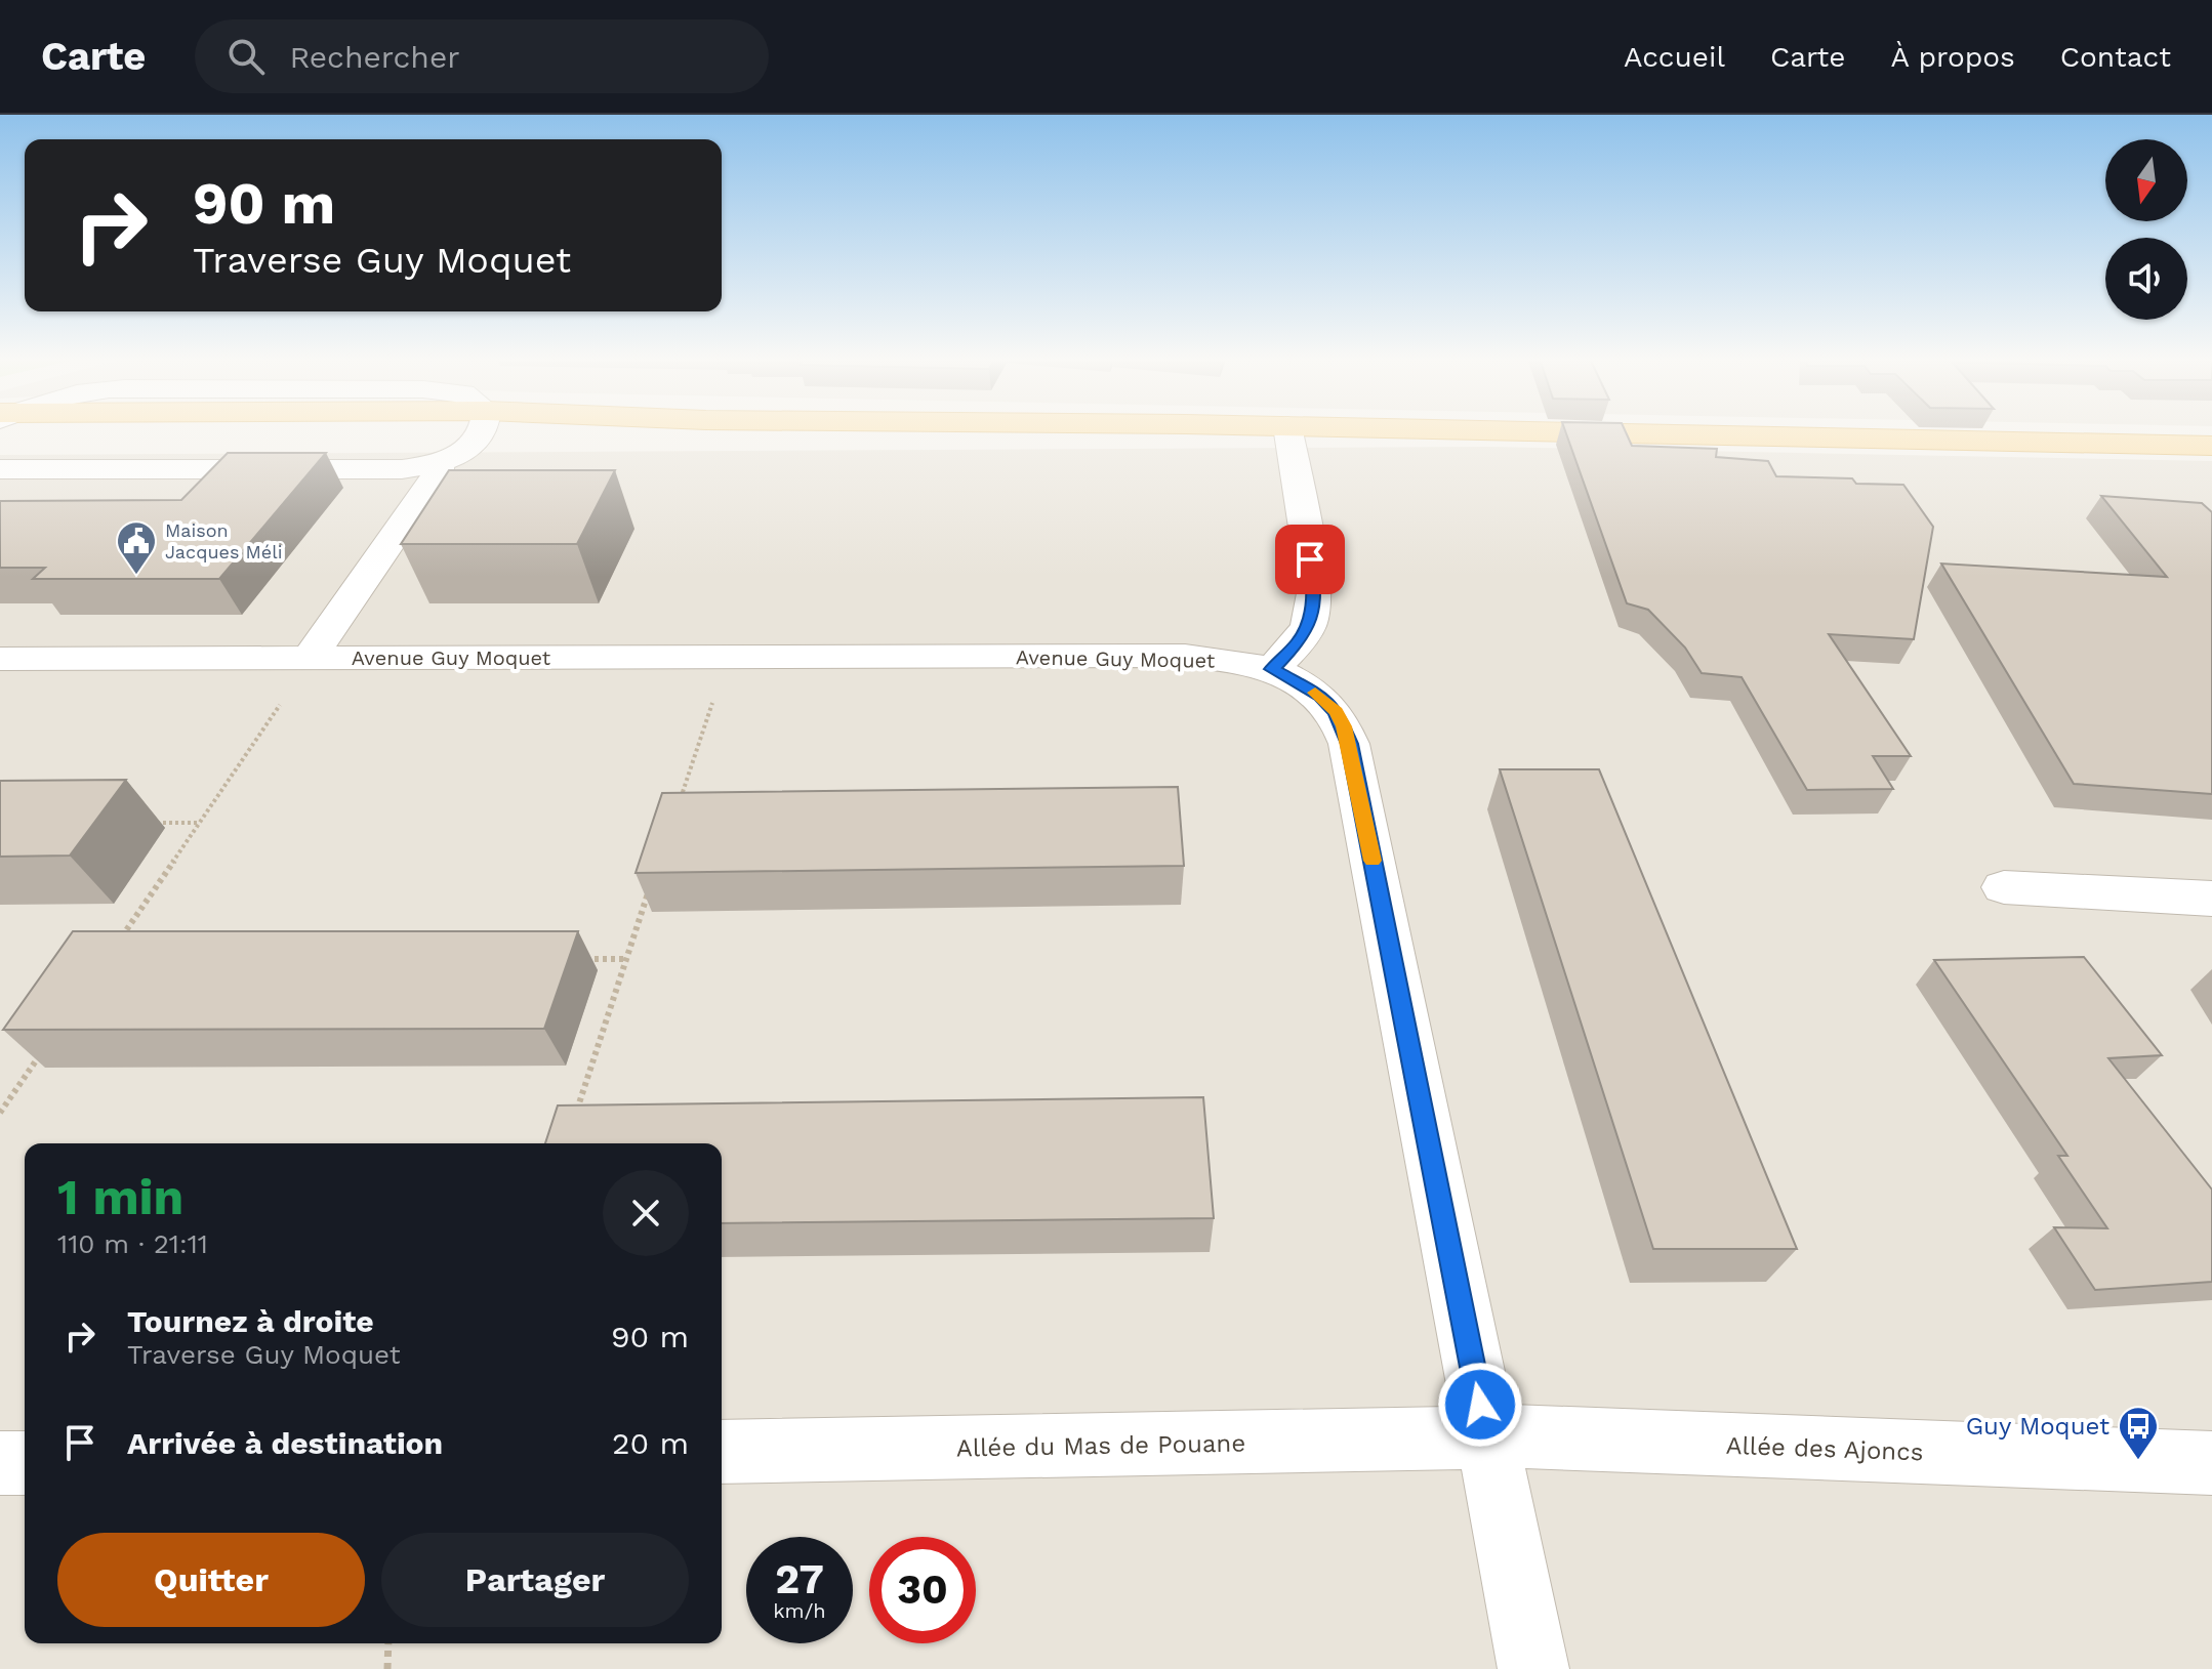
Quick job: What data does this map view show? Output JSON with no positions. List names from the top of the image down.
{
  "streets": {
    "street": ["Avenue Guy Moquet", "Allée du Mas de Pouane", "Allée des Ajoncs"]
  },
  "crossings": [
    ["Avenue Guy Moquet", "Allée du Mas de Pouane"],
    ["Avenue Guy Moquet", "Allée des Ajoncs"],
    ["Allée du Mas de Pouane", "Allée des Ajoncs"]
  ],
  "places": {
    "public building": ["Maison Jacques Méli"],
    "bus stop": ["Guy Moquet"]
  },
  "north": "bottom",
  "page": {
    "header": "Carte",
    "search": "Rechercher",
    "nav": [
      "Accueil",
      "Carte",
      "À propos",
      "Contact"
    ],
    "turn": ["90 m", "Traverse Guy Moquet"],
    "heading": ["1 min", "110 m · 21:11"],
    "list": [
      {
        "name": "Tournez à droite",
        "note": "Traverse Guy Moquet",
        "value": "90 m"
      },
      {
        "name": "Arrivée à destination",
        "value": "20 m"
      }
    ],
    "buttons": ["Quitter", "Partager"],
    "speed": "27 km/h",
    "limit": "30"
  }
}
